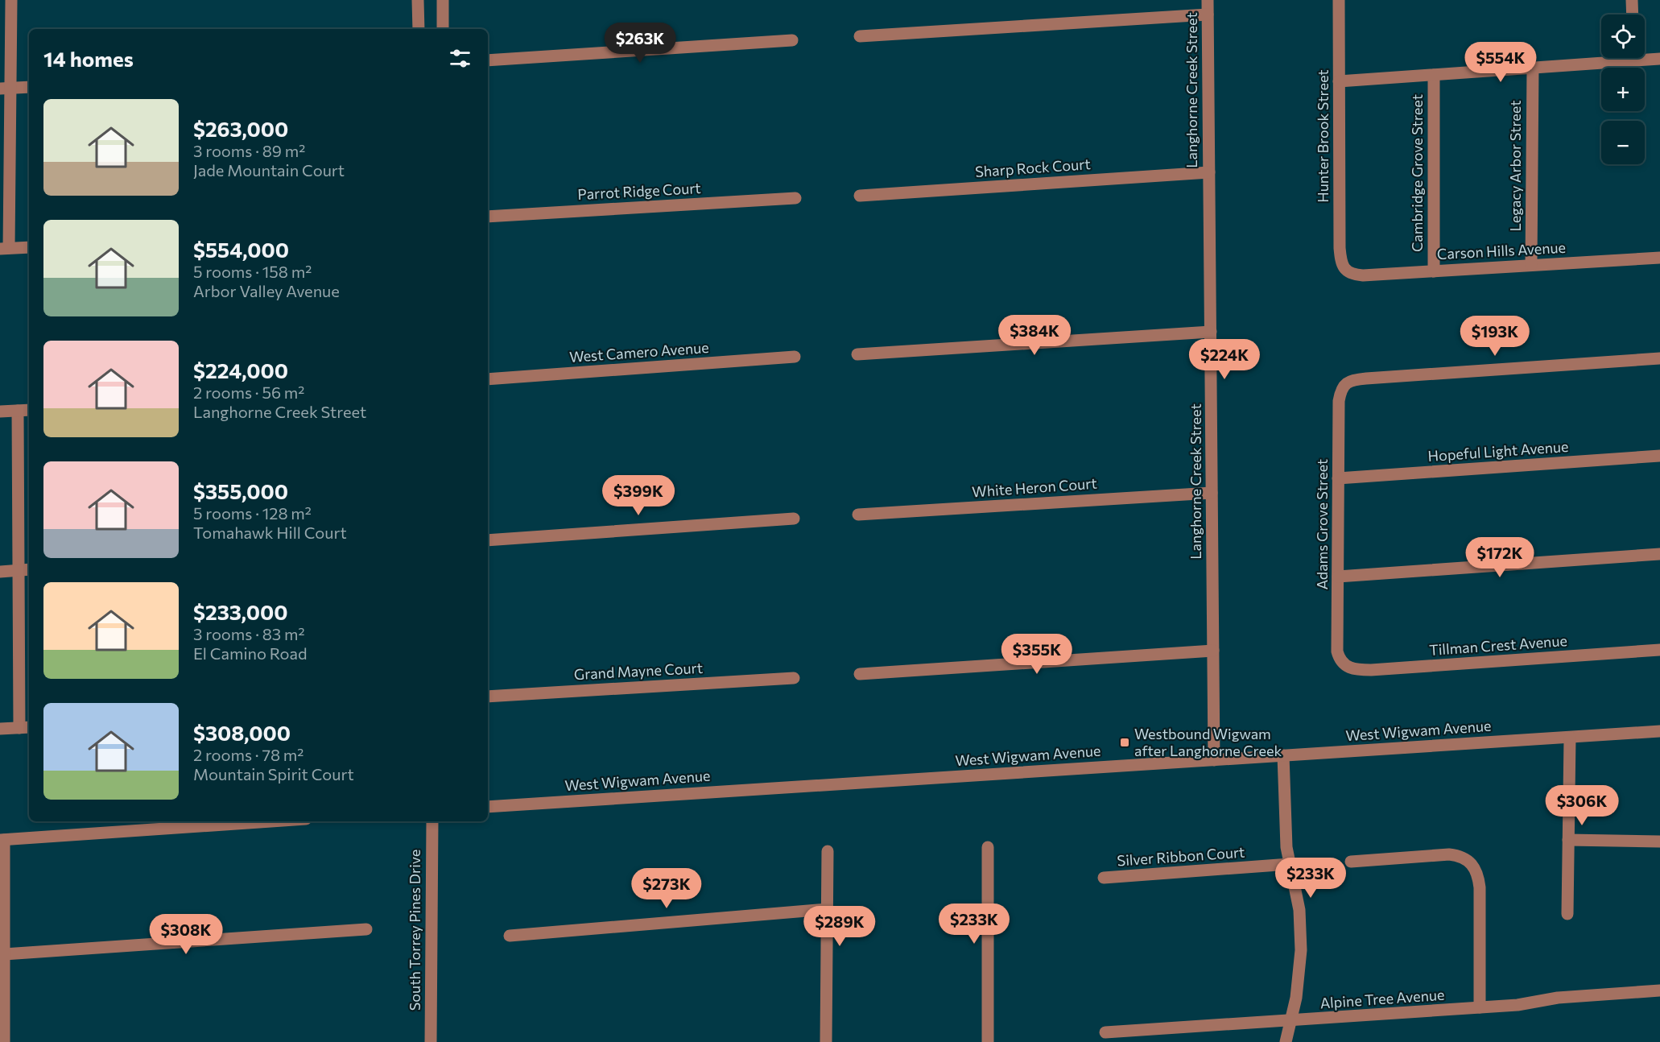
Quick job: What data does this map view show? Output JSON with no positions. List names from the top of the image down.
{
  "streets": {
    "street": [
      "Langhorne Creek Street",
      "Hunter Brook Street",
      "Legacy Arbor Street",
      "Sharp Rock Court",
      "Cambridge Grove Street",
      "Parrot Ridge Court",
      "Carson Hills Avenue",
      "West Camero Avenue",
      "Hopeful Light Avenue",
      "White Heron Court",
      "Adams Grove Street",
      "Tillman Crest Avenue",
      "Grand Mayne Court",
      "West Wigwam Avenue",
      "Silver Ribbon Court",
      "South Torrey Pines Drive",
      "Alpine Tree Avenue"
    ]
  },
  "crossings": [
    ["Langhorne Creek Street", "Sharp Rock Court"],
    ["Langhorne Creek Street", "White Heron Court"],
    ["Langhorne Creek Street", "West Wigwam Avenue"],
    ["Hunter Brook Street", "Carson Hills Avenue"],
    ["Legacy Arbor Street", "Carson Hills Avenue"],
    ["Cambridge Grove Street", "Carson Hills Avenue"],
    ["Hopeful Light Avenue", "Adams Grove Street"],
    ["Adams Grove Street", "Tillman Crest Avenue"]
  ],
  "places": {
    "transit": ["Westbound Wigwam after Langhorne Creek"]
  },
  "page": {
    "map_buttons": ["+", "−"],
    "price": [
      "$263K",
      "$554K",
      "$384K",
      "$193K",
      "$224K",
      "$399K",
      "$172K",
      "$355K",
      "$306K",
      "$233K",
      "$273K",
      "$233K",
      "$289K",
      "$308K"
    ],
    "heading": "14 homes",
    "list": [
      {
        "name": "$263,000",
        "note": "3 rooms · 89 m² · Jade Mountain Court"
      },
      {
        "name": "$554,000",
        "note": "5 rooms · 158 m² · Arbor Valley Avenue"
      },
      {
        "name": "$224,000",
        "note": "2 rooms · 56 m² · Langhorne Creek Street"
      },
      {
        "name": "$355,000",
        "note": "5 rooms · 128 m² · Tomahawk Hill Court"
      },
      {
        "name": "$233,000",
        "note": "3 rooms · 83 m² · El Camino Road"
      },
      {
        "name": "$308,000",
        "note": "2 rooms · 78 m² · Mountain Spirit Court"
      }
    ]
  }
}
